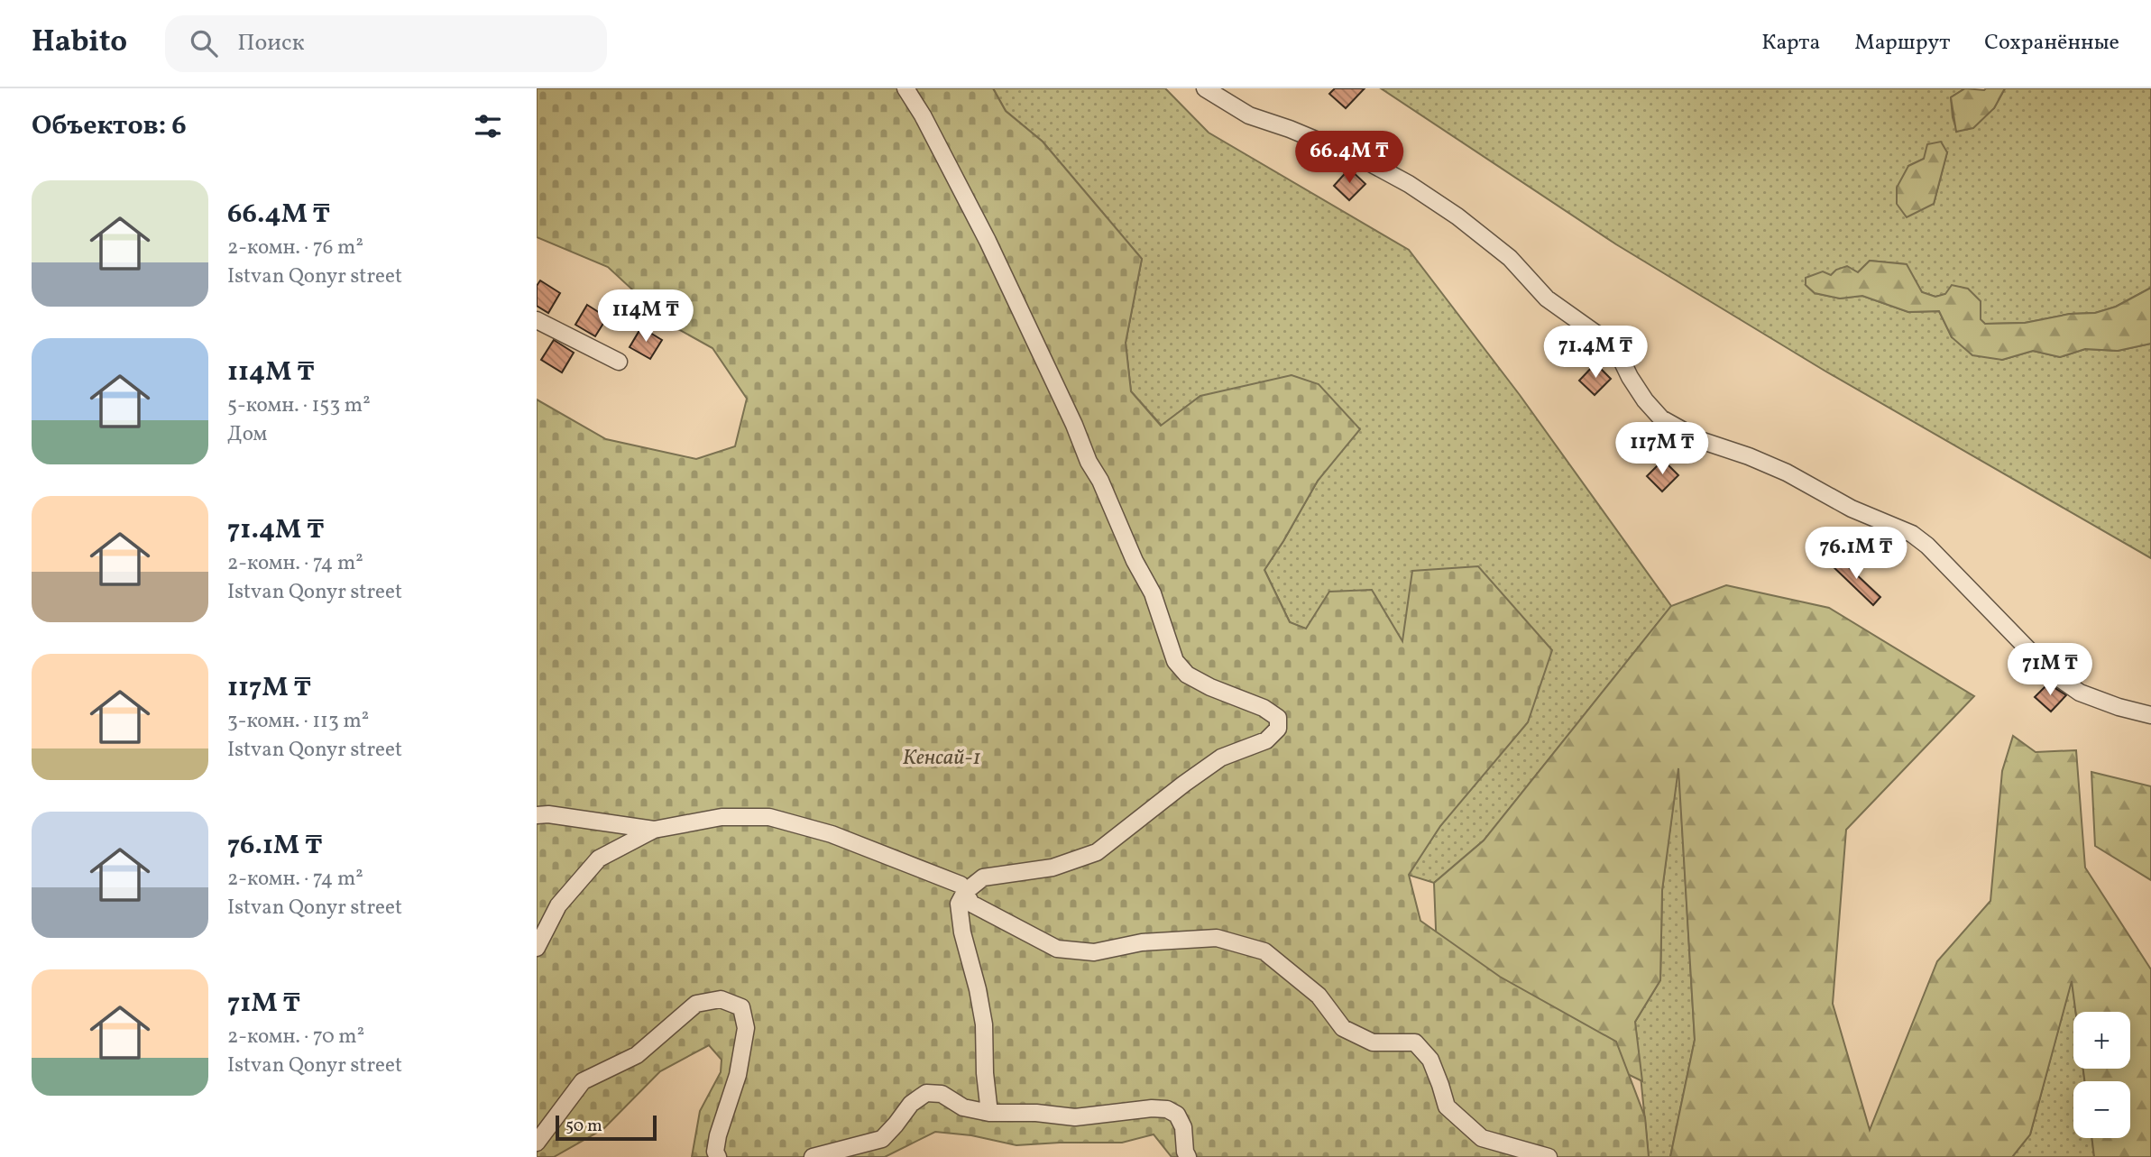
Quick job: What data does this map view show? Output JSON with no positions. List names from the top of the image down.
{
  "parks": ["Кенсай-1"],
  "scale_bar": "50 m",
  "page": {
    "header": "Habito",
    "search": "Поиск",
    "nav": ["Карта", "Маршрут", "Сохранённые"],
    "heading": "Объектов: 6",
    "price": [
      "66.4M ₸",
      "114M ₸",
      "71.4M ₸",
      "117M ₸",
      "76.1M ₸",
      "71M ₸"
    ],
    "list": [
      {
        "name": "66.4M ₸",
        "note": "2-комн. · 76 m² · Istvan Qonyr street"
      },
      {
        "name": "114M ₸",
        "note": "5-комн. · 153 m² · Дом"
      },
      {
        "name": "71.4M ₸",
        "note": "2-комн. · 74 m² · Istvan Qonyr street"
      },
      {
        "name": "117M ₸",
        "note": "3-комн. · 113 m² · Istvan Qonyr street"
      },
      {
        "name": "76.1M ₸",
        "note": "2-комн. · 74 m² · Istvan Qonyr street"
      },
      {
        "name": "71M ₸",
        "note": "2-комн. · 70 m² · Istvan Qonyr street"
      }
    ],
    "map_buttons": ["+", "−"],
    "scale": "50 m"
  }
}
